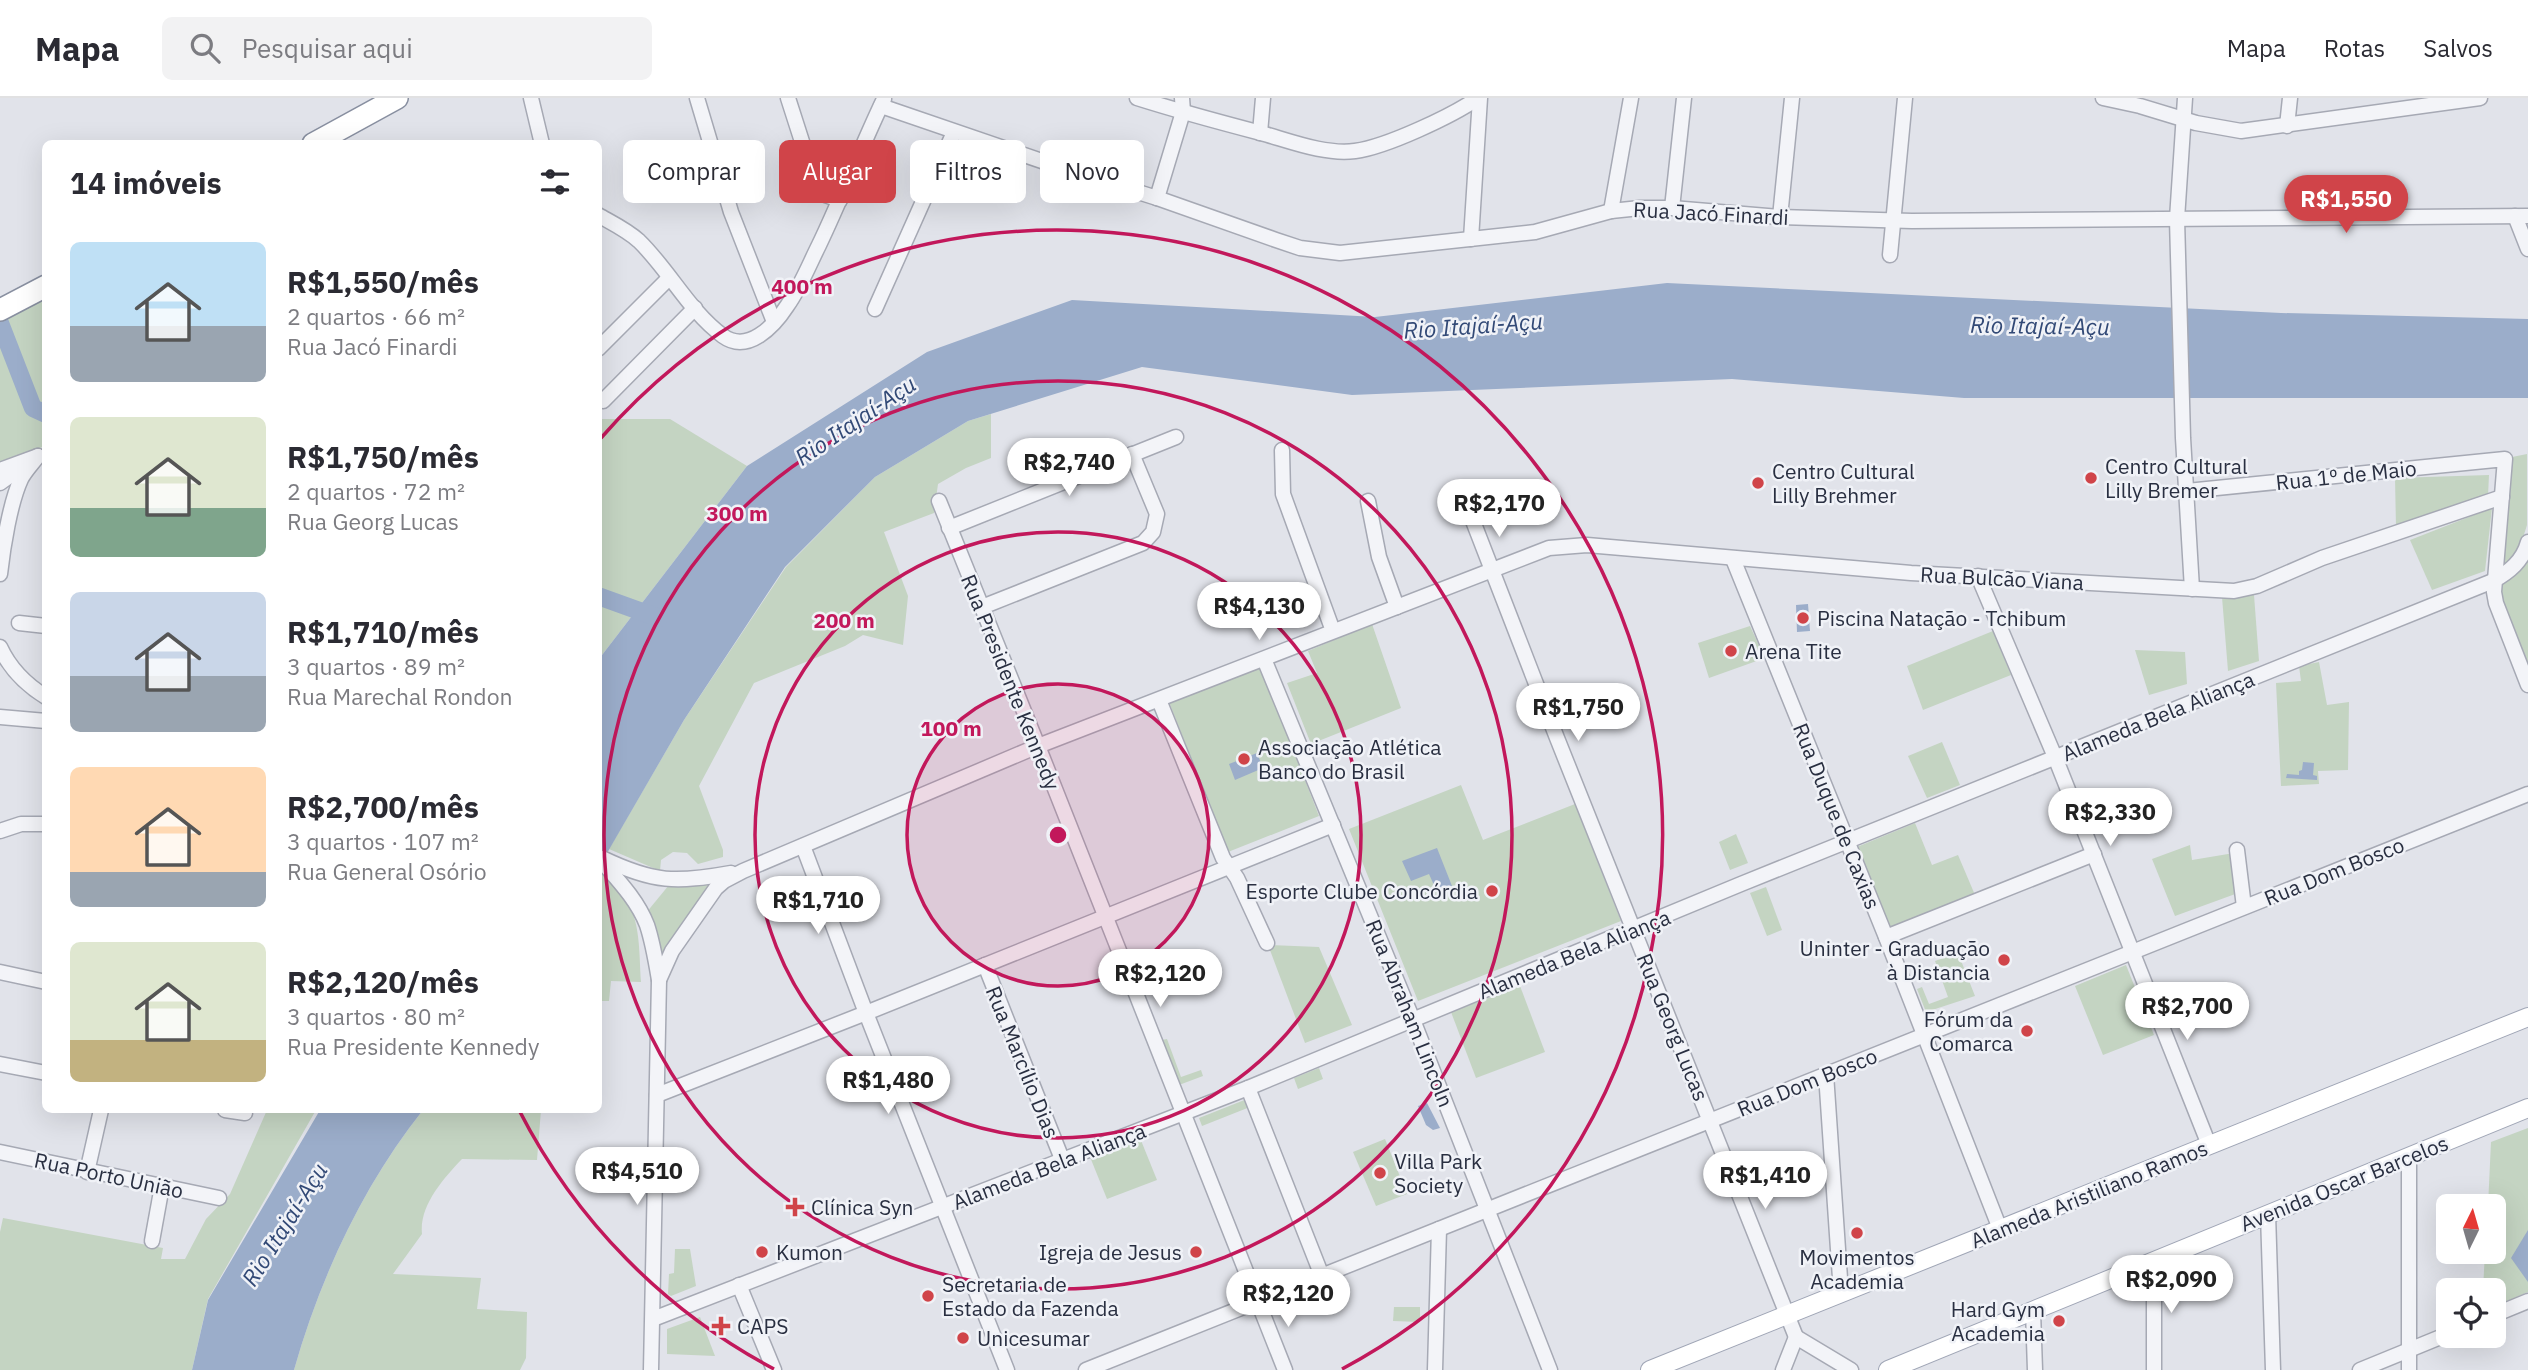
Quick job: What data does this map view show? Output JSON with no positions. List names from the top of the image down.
{
  "streets": {
    "main road": ["Avenida Oscar Barcelos", "Alameda Aristiliano Ramos"],
    "street": [
      "Rua Jacó Finardi",
      "Rua 1º de Maio",
      "Rua Bulcão Viana",
      "Rua Presidente Kennedy",
      "Alameda Bela Aliança",
      "Rua Duque de Caxias",
      "Rua Dom Bosco",
      "Rua Abraham Lincoln",
      "Rua Georg Lucas",
      "Rua Marcílio Dias",
      "Rua Porto União"
    ]
  },
  "crossings": [
    ["Rua 1º de Maio", "Rua Bulcão Viana"],
    ["Rua Bulcão Viana", "Rua Presidente Kennedy"],
    ["Rua Bulcão Viana", "Rua Duque de Caxias"],
    ["Rua Bulcão Viana", "Rua Abraham Lincoln"],
    ["Rua Bulcão Viana", "Rua Georg Lucas"],
    ["Rua Presidente Kennedy", "Alameda Bela Aliança"],
    ["Rua Presidente Kennedy", "Rua Dom Bosco"],
    ["Alameda Bela Aliança", "Rua Duque de Caxias"],
    ["Alameda Bela Aliança", "Rua Abraham Lincoln"],
    ["Alameda Bela Aliança", "Rua Georg Lucas"],
    ["Alameda Bela Aliança", "Rua Marcílio Dias"],
    ["Rua Duque de Caxias", "Rua Dom Bosco"],
    ["Rua Duque de Caxias", "Alameda Aristiliano Ramos"],
    ["Rua Dom Bosco", "Rua Abraham Lincoln"],
    ["Rua Dom Bosco", "Rua Georg Lucas"],
    ["Rua Georg Lucas", "Alameda Aristiliano Ramos"]
  ],
  "water": ["Rio Itajaí-Açu"],
  "places": {
    "other": [
      "Centro Cultural Lilly Bremer",
      "Centro Cultural Lilly Brehmer",
      "Piscina Natação - Tchibum",
      "Arena Tite",
      "Associação Atlética Banco do Brasil",
      "Esporte Clube Concórdia",
      "Uninter - Graduação à Distancia",
      "Fórum da Comarca",
      "Villa Park Society",
      "Movimentos Academia",
      "Kumon",
      "Igreja de Jesus",
      "Secretaria de Estado da Fazenda",
      "Hard Gym Academia",
      "Unicesumar"
    ],
    "health": ["Clínica Syn", "CAPS"]
  },
  "north": "top",
  "page": {
    "header": "Mapa",
    "search": "Pesquisar aqui",
    "nav": ["Mapa", "Rotas", "Salvos"],
    "chip": [
      "Comprar",
      "Alugar",
      "Filtros",
      "Novo"
    ],
    "heading": "14 imóveis",
    "price": [
      "R$1,550",
      "R$2,740",
      "R$2,170",
      "R$4,130",
      "R$1,750",
      "R$2,330",
      "R$1,710",
      "R$2,120",
      "R$2,700",
      "R$1,480",
      "R$4,510",
      "R$1,410",
      "R$2,090",
      "R$2,120"
    ],
    "list": [
      {
        "name": "R$1,550/mês",
        "note": "2 quartos · 66 m² · Rua Jacó Finardi"
      },
      {
        "name": "R$1,750/mês",
        "note": "2 quartos · 72 m² · Rua Georg Lucas"
      },
      {
        "name": "R$1,710/mês",
        "note": "3 quartos · 89 m² · Rua Marechal Rondon"
      },
      {
        "name": "R$2,700/mês",
        "note": "3 quartos · 107 m² · Rua General Osório"
      },
      {
        "name": "R$2,120/mês",
        "note": "3 quartos · 80 m² · Rua Presidente Kennedy"
      }
    ]
  },
  "rings": [
    "400 m",
    "300 m",
    "200 m",
    "100 m"
  ]
}
